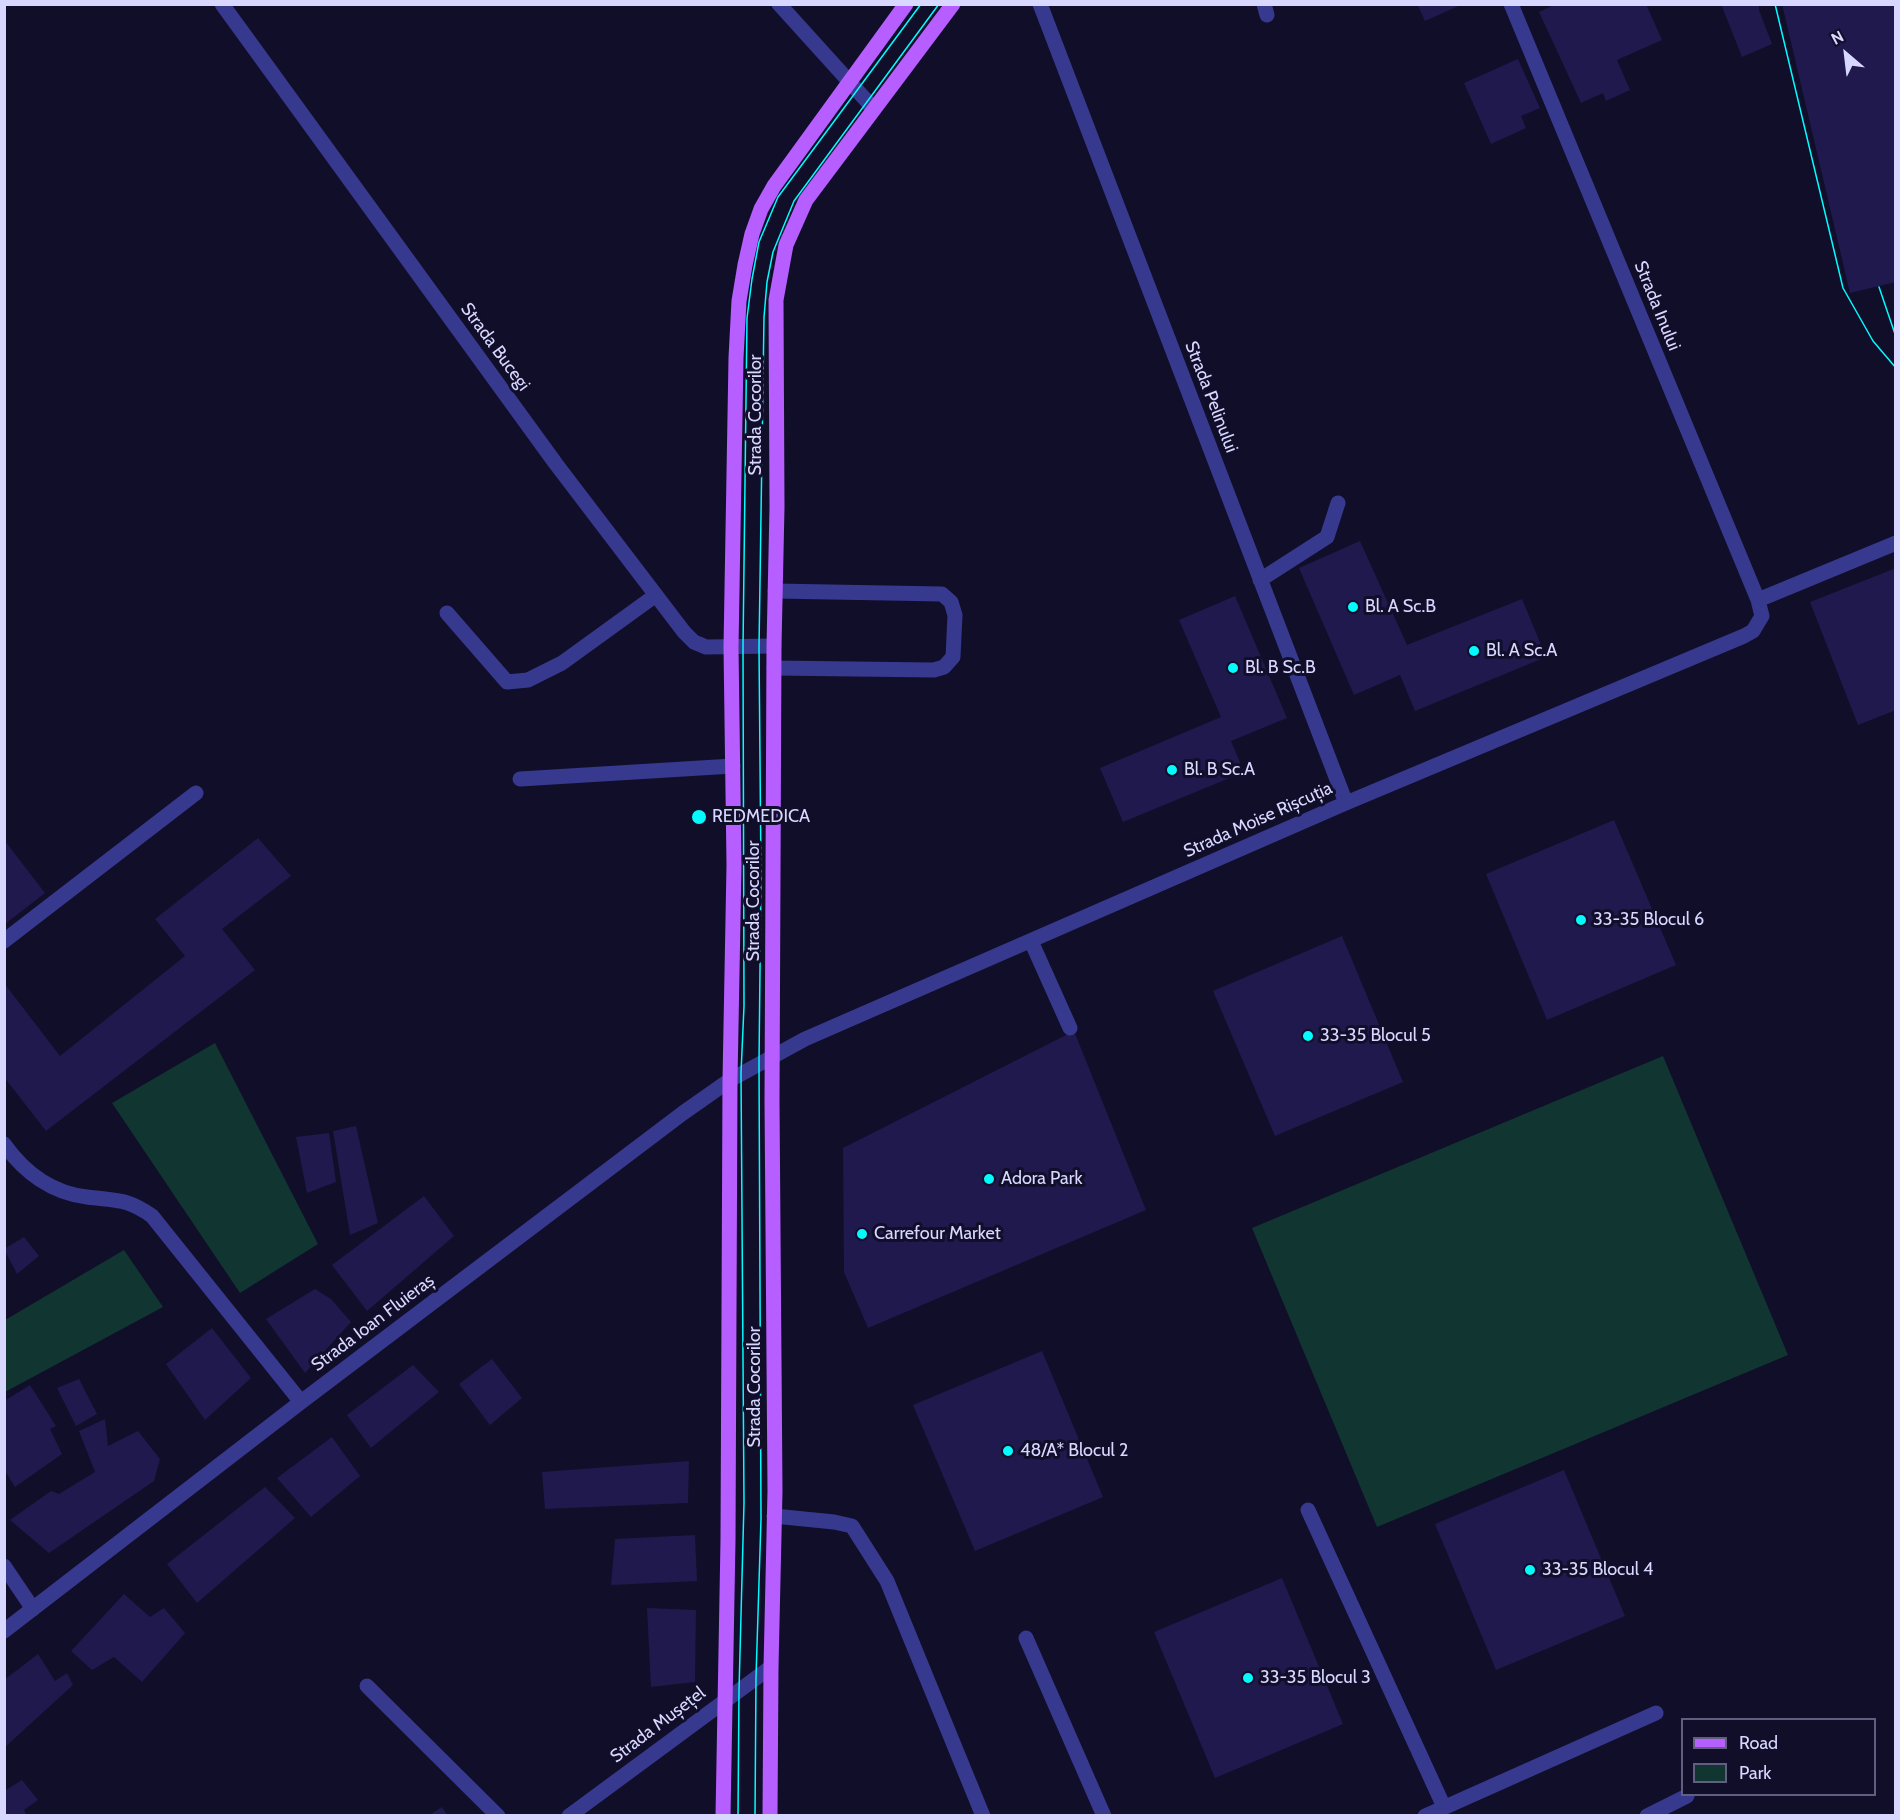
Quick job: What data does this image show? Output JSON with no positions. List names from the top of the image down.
{
  "streets": {
    "main road": ["Strada Cocorilor"],
    "street": [
      "Strada Inului",
      "Strada Bucegi",
      "Strada Pelinului",
      "Strada Moise Rișcuția",
      "Strada Ioan Fluieraș",
      "Strada Mușețel"
    ]
  },
  "crossings": [
    ["Strada Inului", "Strada Moise Rișcuția"],
    ["Strada Bucegi", "Strada Cocorilor"],
    ["Strada Pelinului", "Strada Moise Rișcuția"],
    ["Strada Cocorilor", "Strada Moise Rișcuția"],
    ["Strada Cocorilor", "Strada Ioan Fluieraș"],
    ["Strada Cocorilor", "Strada Mușețel"],
    ["Strada Moise Rișcuția", "Strada Ioan Fluieraș"]
  ],
  "places": [
    "Bl. A Sc.B",
    "Bl. A Sc.A",
    "Bl. B Sc.B",
    "Bl. B Sc.A",
    "REDMEDICA",
    "33-35 Blocul 6",
    "33-35 Blocul 5",
    "Adora Park",
    "Carrefour Market",
    "48/A* Blocul 2",
    "33-35 Blocul 4",
    "33-35 Blocul 3"
  ],
  "legend": ["Road", "Park"],
  "north": "top left"
}
